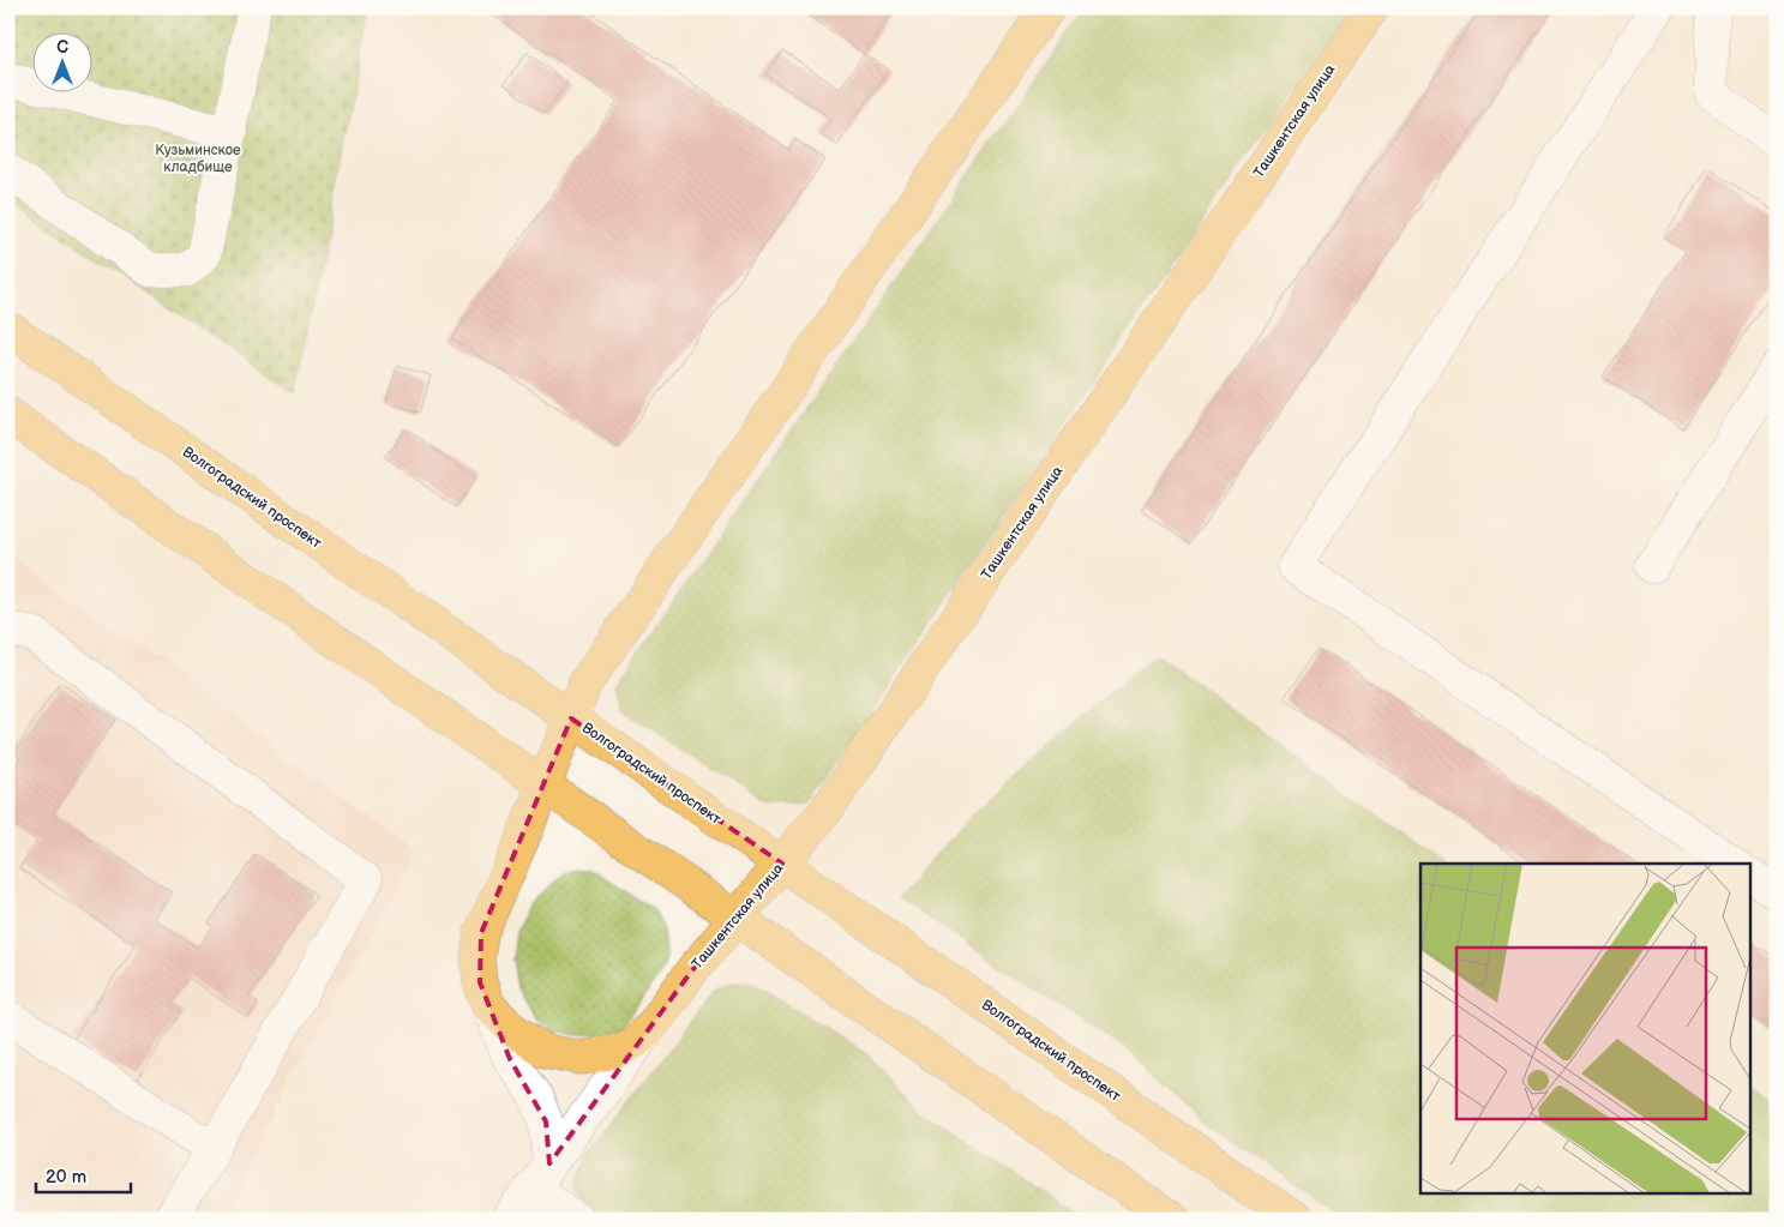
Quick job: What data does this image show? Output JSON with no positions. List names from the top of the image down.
{
  "streets": {
    "main road": ["Ташкентская улица", "Волгоградский проспект"]
  },
  "crossings": [
    ["Ташкентская улица", "Волгоградский проспект"]
  ],
  "parks": ["Кузьминское кладбище"],
  "scale_bar": "20 m",
  "north": "top"
}
